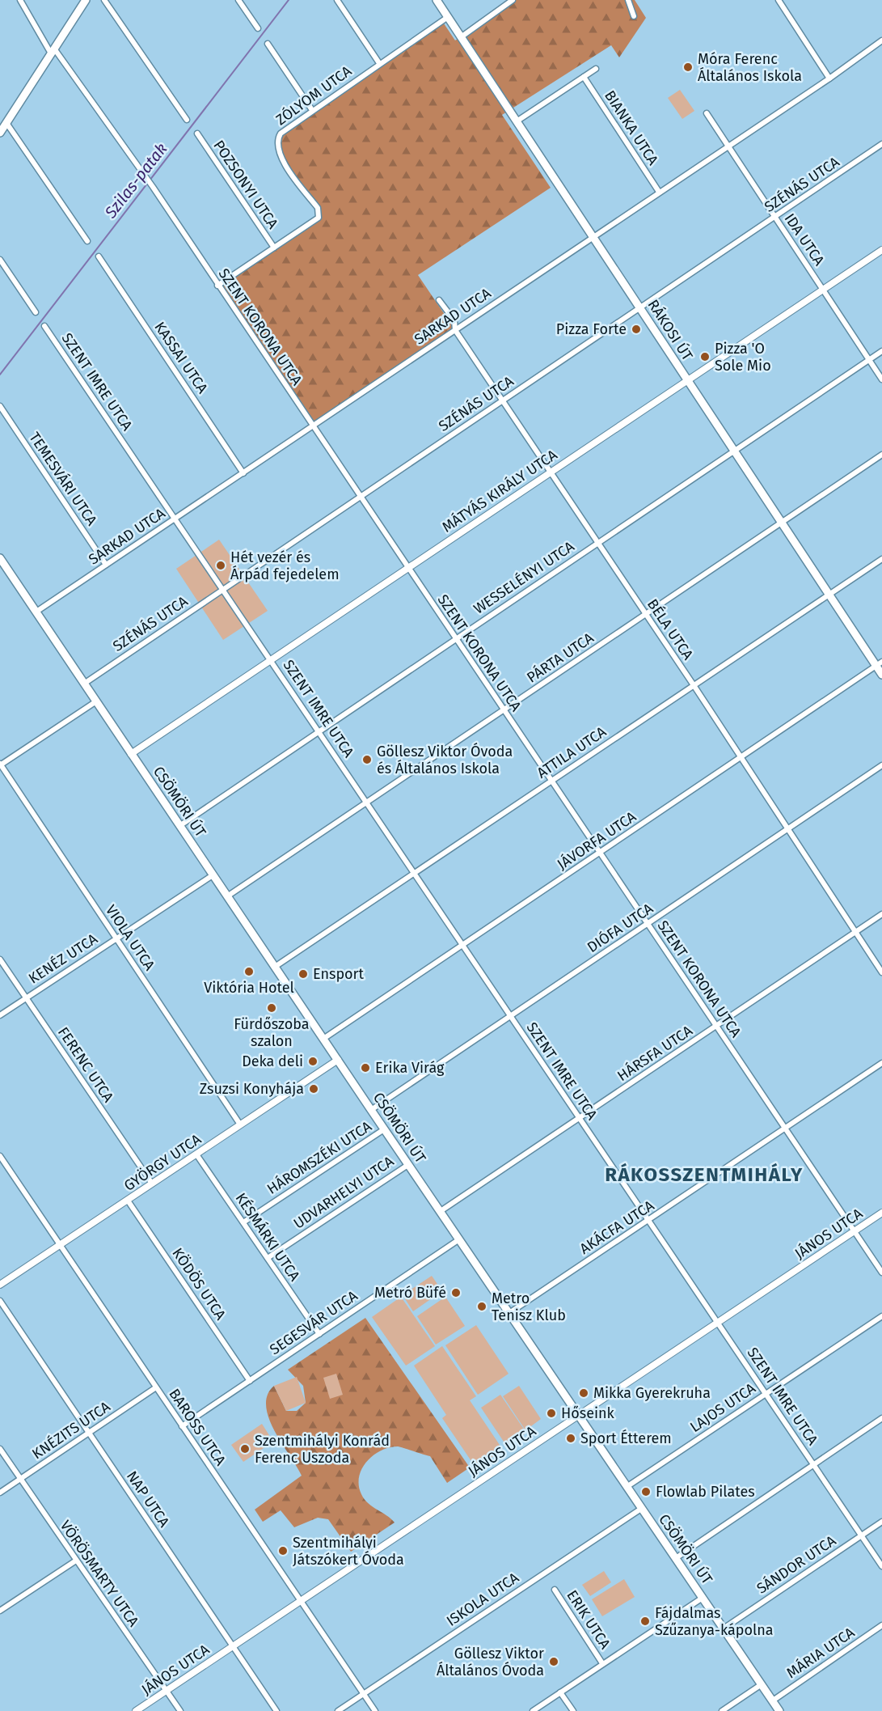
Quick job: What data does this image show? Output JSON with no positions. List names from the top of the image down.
{
  "streets": {
    "main road": ["RÁKOSI ÚT", "CSÖMÖRI ÚT"],
    "street": [
      "ZÓLYOM UTCA",
      "BIANKA UTCA",
      "POZSONYI UTCA",
      "SZÉNÁS UTCA",
      "IDA UTCA",
      "SARKAD UTCA",
      "SZENT KORONA UTCA",
      "KASSAI UTCA",
      "SZENT IMRE UTCA",
      "TEMESVÁRI UTCA",
      "MÁTYÁS KIRÁLY UTCA",
      "WESSELÉNYI UTCA",
      "BÉLA UTCA",
      "PÁRTA UTCA",
      "ATTILA UTCA",
      "JÁVORFA UTCA",
      "DIÓFA UTCA",
      "VIOLA UTCA",
      "KENÉZ UTCA",
      "HÁRSFA UTCA",
      "FERENC UTCA",
      "HÁROMSZÉKI UTCA",
      "GYÖRGY UTCA",
      "UDVARHELYI UTCA",
      "AKÁCFA UTCA",
      "JÁNOS UTCA",
      "KÉSMÁRKI UTCA",
      "KÖDÖS UTCA",
      "SEGESVÁR UTCA",
      "LAJOS UTCA",
      "BAROSS UTCA",
      "KNÉZITS UTCA",
      "NAP UTCA",
      "SÁNDOR UTCA",
      "VÖRÖSMARTY UTCA",
      "ISKOLA UTCA",
      "ERIK UTCA",
      "MÁRIA UTCA"
    ]
  },
  "crossings": [
    ["ZÓLYOM UTCA", "POZSONYI UTCA"],
    ["ZÓLYOM UTCA", "SZENT KORONA UTCA"],
    ["ZÓLYOM UTCA", "RÁKOSI ÚT"],
    ["BIANKA UTCA", "SARKAD UTCA"],
    ["SZÉNÁS UTCA", "IDA UTCA"],
    ["SZÉNÁS UTCA", "SZENT KORONA UTCA"],
    ["SZÉNÁS UTCA", "RÁKOSI ÚT"],
    ["SZÉNÁS UTCA", "SZENT IMRE UTCA"],
    ["SZÉNÁS UTCA", "BÉLA UTCA"],
    ["SZÉNÁS UTCA", "CSÖMÖRI ÚT"],
    ["IDA UTCA", "SARKAD UTCA"],
    ["IDA UTCA", "MÁTYÁS KIRÁLY UTCA"],
    ["IDA UTCA", "WESSELÉNYI UTCA"],
    ["SARKAD UTCA", "SZENT KORONA UTCA"],
    ["SARKAD UTCA", "RÁKOSI ÚT"],
    ["SARKAD UTCA", "KASSAI UTCA"],
    ["SARKAD UTCA", "SZENT IMRE UTCA"],
    ["SARKAD UTCA", "TEMESVÁRI UTCA"],
    ["SARKAD UTCA", "BÉLA UTCA"],
    ["SARKAD UTCA", "CSÖMÖRI ÚT"],
    ["SZENT KORONA UTCA", "MÁTYÁS KIRÁLY UTCA"],
    ["SZENT KORONA UTCA", "WESSELÉNYI UTCA"],
    ["SZENT KORONA UTCA", "PÁRTA UTCA"],
    ["SZENT KORONA UTCA", "ATTILA UTCA"],
    ["SZENT KORONA UTCA", "JÁVORFA UTCA"],
    ["SZENT KORONA UTCA", "DIÓFA UTCA"],
    ["SZENT KORONA UTCA", "HÁRSFA UTCA"],
    ["SZENT KORONA UTCA", "AKÁCFA UTCA"],
    ["SZENT KORONA UTCA", "JÁNOS UTCA"],
    ["RÁKOSI ÚT", "MÁTYÁS KIRÁLY UTCA"],
    ["RÁKOSI ÚT", "WESSELÉNYI UTCA"],
    ["RÁKOSI ÚT", "PÁRTA UTCA"],
    ["RÁKOSI ÚT", "ATTILA UTCA"],
    ["RÁKOSI ÚT", "JÁVORFA UTCA"],
    ["SZENT IMRE UTCA", "MÁTYÁS KIRÁLY UTCA"],
    ["SZENT IMRE UTCA", "WESSELÉNYI UTCA"],
    ["SZENT IMRE UTCA", "PÁRTA UTCA"],
    ["SZENT IMRE UTCA", "ATTILA UTCA"],
    ["SZENT IMRE UTCA", "JÁVORFA UTCA"],
    ["SZENT IMRE UTCA", "DIÓFA UTCA"],
    ["SZENT IMRE UTCA", "HÁRSFA UTCA"],
    ["SZENT IMRE UTCA", "AKÁCFA UTCA"],
    ["SZENT IMRE UTCA", "JÁNOS UTCA"],
    ["SZENT IMRE UTCA", "LAJOS UTCA"],
    ["SZENT IMRE UTCA", "SÁNDOR UTCA"],
    ["MÁTYÁS KIRÁLY UTCA", "BÉLA UTCA"],
    ["MÁTYÁS KIRÁLY UTCA", "CSÖMÖRI ÚT"],
    ["WESSELÉNYI UTCA", "BÉLA UTCA"],
    ["WESSELÉNYI UTCA", "CSÖMÖRI ÚT"],
    ["BÉLA UTCA", "PÁRTA UTCA"],
    ["BÉLA UTCA", "ATTILA UTCA"],
    ["BÉLA UTCA", "JÁVORFA UTCA"],
    ["BÉLA UTCA", "DIÓFA UTCA"],
    ["BÉLA UTCA", "HÁRSFA UTCA"],
    ["PÁRTA UTCA", "CSÖMÖRI ÚT"],
    ["ATTILA UTCA", "CSÖMÖRI ÚT"],
    ["CSÖMÖRI ÚT", "JÁVORFA UTCA"],
    ["CSÖMÖRI ÚT", "DIÓFA UTCA"],
    ["CSÖMÖRI ÚT", "KENÉZ UTCA"],
    ["CSÖMÖRI ÚT", "HÁRSFA UTCA"],
    ["CSÖMÖRI ÚT", "HÁROMSZÉKI UTCA"],
    ["CSÖMÖRI ÚT", "GYÖRGY UTCA"],
    ["CSÖMÖRI ÚT", "UDVARHELYI UTCA"],
    ["CSÖMÖRI ÚT", "AKÁCFA UTCA"],
    ["CSÖMÖRI ÚT", "JÁNOS UTCA"],
    ["CSÖMÖRI ÚT", "SEGESVÁR UTCA"],
    ["CSÖMÖRI ÚT", "LAJOS UTCA"],
    ["CSÖMÖRI ÚT", "SÁNDOR UTCA"],
    ["CSÖMÖRI ÚT", "ISKOLA UTCA"],
    ["CSÖMÖRI ÚT", "MÁRIA UTCA"],
    ["VIOLA UTCA", "KENÉZ UTCA"],
    ["VIOLA UTCA", "GYÖRGY UTCA"],
    ["KENÉZ UTCA", "FERENC UTCA"],
    ["FERENC UTCA", "GYÖRGY UTCA"],
    ["HÁROMSZÉKI UTCA", "KÉSMÁRKI UTCA"],
    ["GYÖRGY UTCA", "KÉSMÁRKI UTCA"],
    ["GYÖRGY UTCA", "KÖDÖS UTCA"],
    ["GYÖRGY UTCA", "BAROSS UTCA"],
    ["UDVARHELYI UTCA", "KÉSMÁRKI UTCA"],
    ["JÁNOS UTCA", "BAROSS UTCA"],
    ["JÁNOS UTCA", "NAP UTCA"],
    ["JÁNOS UTCA", "VÖRÖSMARTY UTCA"],
    ["KÉSMÁRKI UTCA", "SEGESVÁR UTCA"],
    ["KÖDÖS UTCA", "SEGESVÁR UTCA"],
    ["SEGESVÁR UTCA", "BAROSS UTCA"],
    ["BAROSS UTCA", "KNÉZITS UTCA"],
    ["BAROSS UTCA", "ISKOLA UTCA"],
    ["KNÉZITS UTCA", "NAP UTCA"],
    ["KNÉZITS UTCA", "VÖRÖSMARTY UTCA"]
  ],
  "districts": ["RÁKOSSZENTMIHÁLY"],
  "water": ["Szilas-patak"],
  "places": [
    "Móra Ferenc Általános Iskola",
    "Pizza Forte",
    "Pizza 'O Sole Mio",
    "Hét vezér és Árpád fejedelem",
    "Göllesz Viktor Óvoda és Általános Iskola",
    "Viktória Hotel",
    "Ensport",
    "Fürdőszoba szalon",
    "Deka deli",
    "Erika Virág",
    "Zsuzsi Konyhája",
    "Metró Büfé",
    "Metro Tenisz Klub",
    "Mikka Gyerekruha",
    "Hőseink",
    "Sport Étterem",
    "Szentmihályi Konrád Ferenc Uszoda",
    "Flowlab Pilates",
    "Szentmihályi Játszókert Óvoda",
    "Fájdalmas Szűzanya-kápolna",
    "Göllesz Viktor Általános Óvoda"
  ]
}
